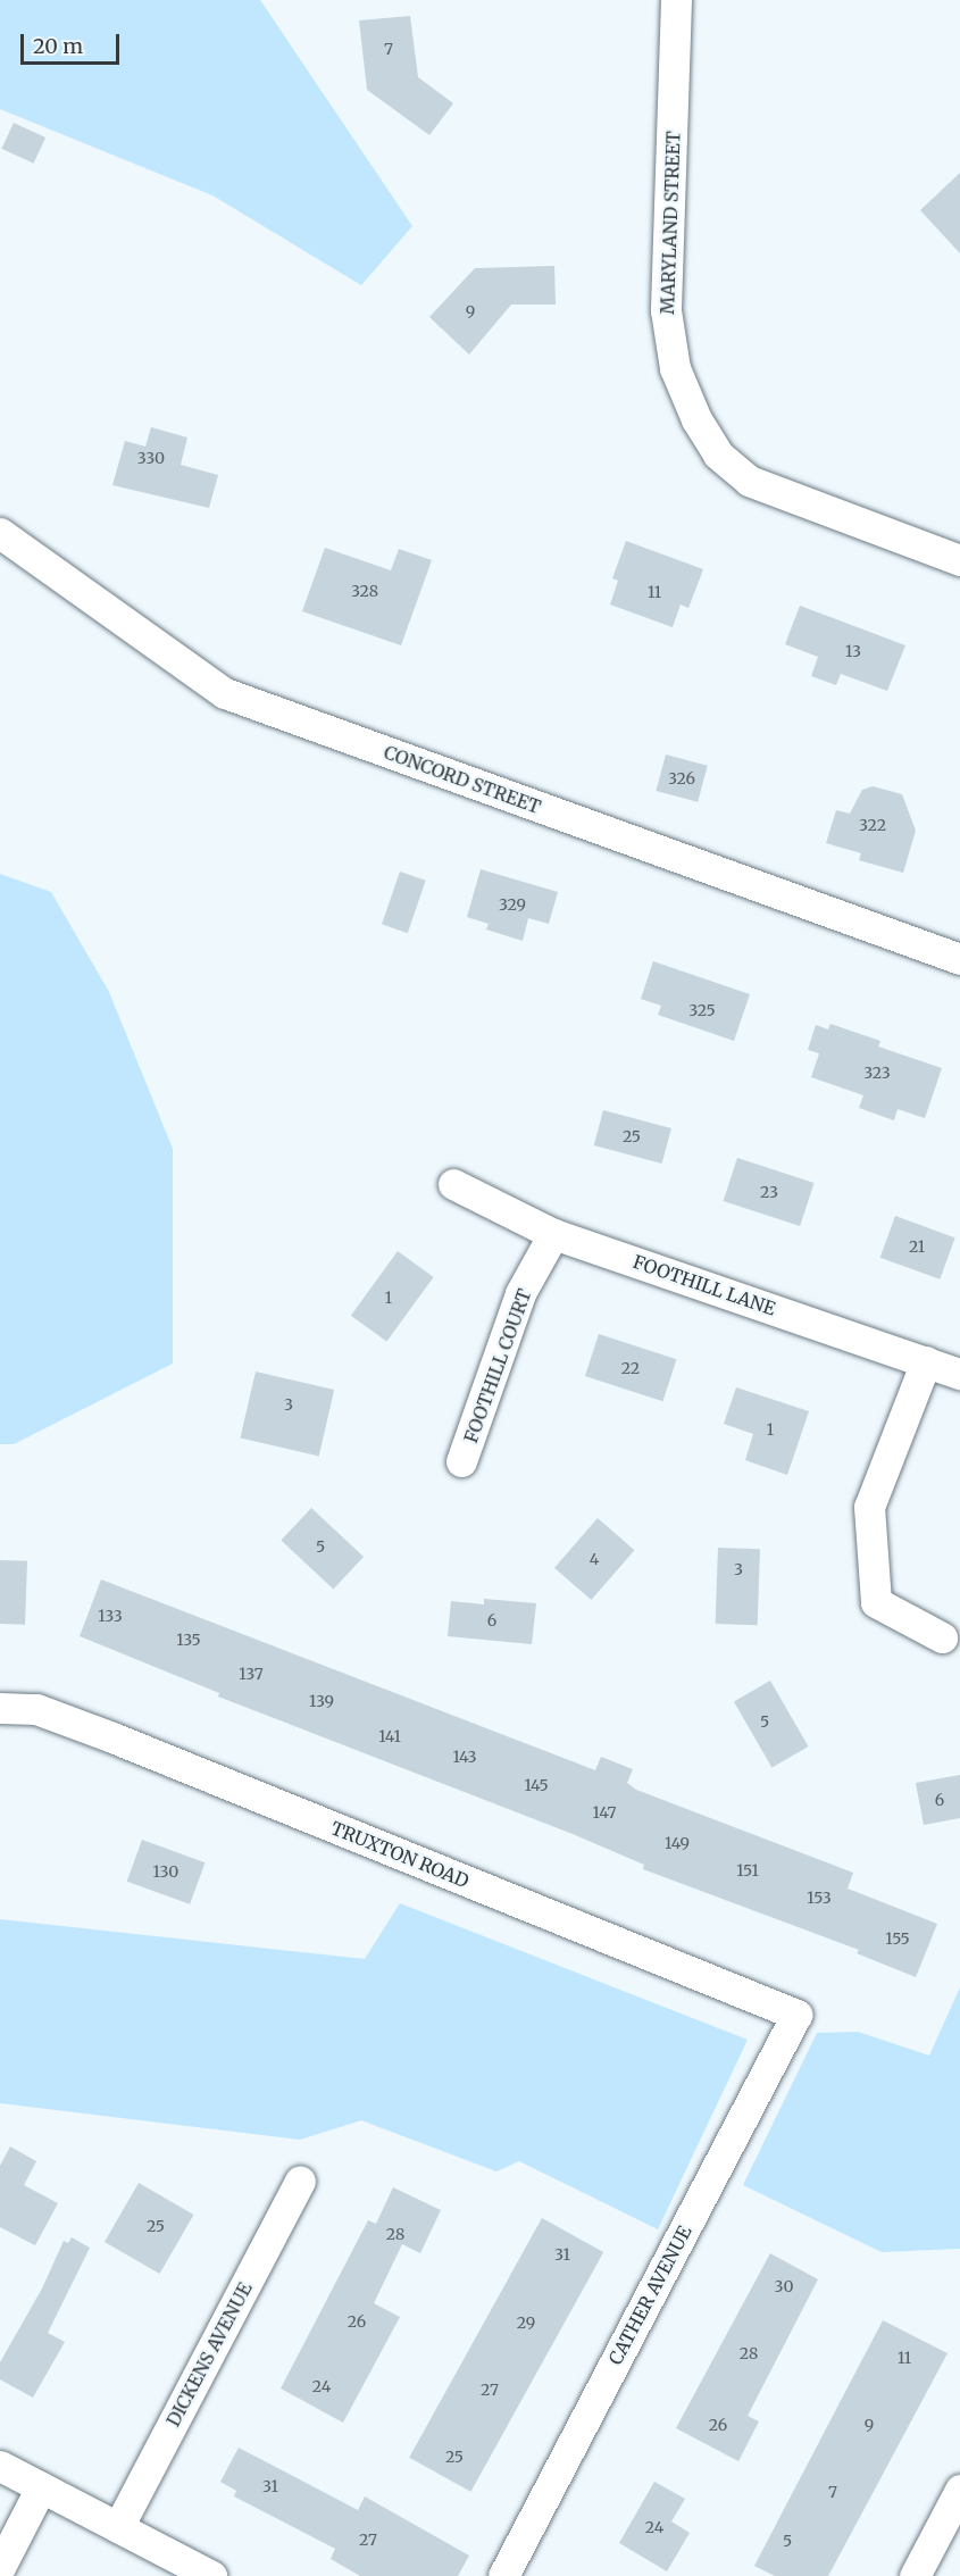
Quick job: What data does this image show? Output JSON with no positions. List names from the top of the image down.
{
  "streets": {
    "street": [
      "MARYLAND STREET",
      "CONCORD STREET",
      "FOOTHILL LANE",
      "FOOTHILL COURT",
      "TRUXTON ROAD",
      "CATHER AVENUE",
      "DICKENS AVENUE"
    ]
  },
  "crossings": [
    ["FOOTHILL LANE", "FOOTHILL COURT"],
    ["TRUXTON ROAD", "CATHER AVENUE"]
  ],
  "house_numbers": [
    "7",
    "9",
    "330",
    "328",
    "11",
    "13",
    "326",
    "322",
    "329",
    "325",
    "323",
    "25",
    "23",
    "21",
    "1",
    "22",
    "3",
    "1",
    "5",
    "4",
    "3",
    "133",
    "6",
    "135",
    "137",
    "139",
    "5",
    "141",
    "143",
    "145",
    "6",
    "147",
    "149",
    "151",
    "130",
    "153",
    "155",
    "25",
    "28",
    "31",
    "30",
    "26",
    "29",
    "28",
    "11",
    "24",
    "27",
    "26",
    "9",
    "25",
    "31",
    "7",
    "24",
    "27",
    "5"
  ],
  "scale_bar": "20 m"
}
